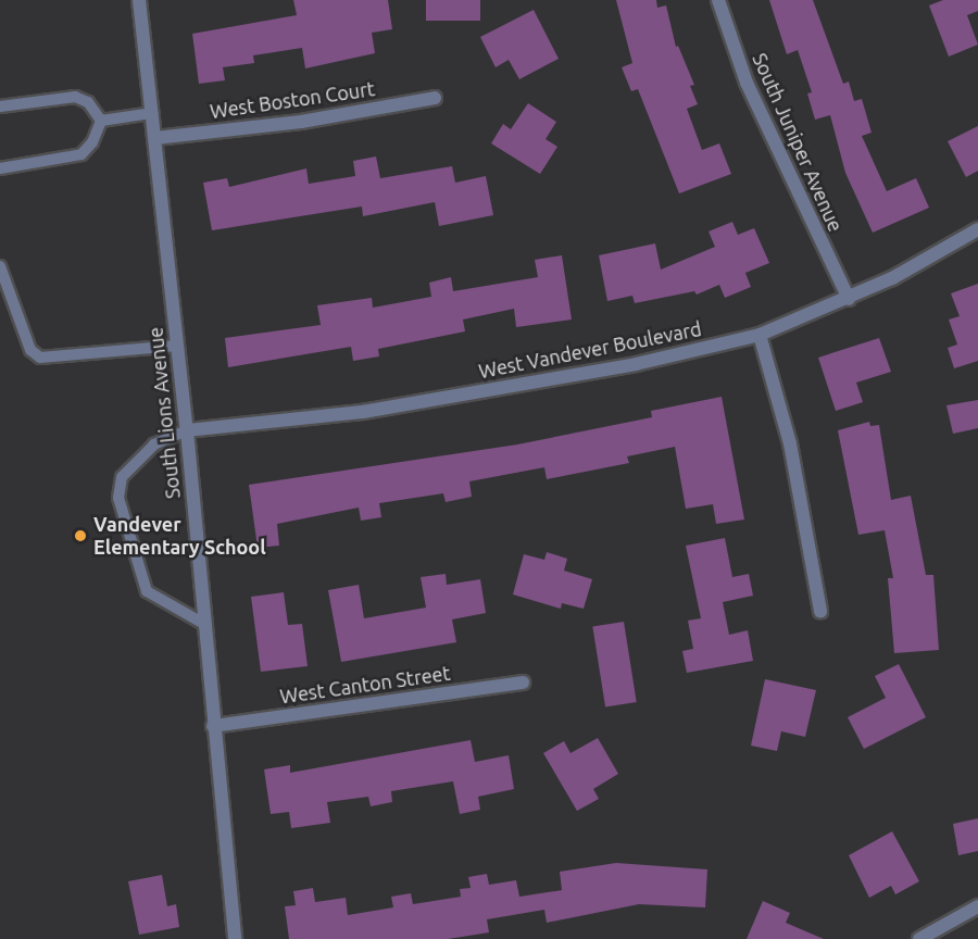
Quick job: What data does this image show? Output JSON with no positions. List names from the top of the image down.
{
  "streets": {
    "street": [
      "West Boston Court",
      "South Juniper Avenue",
      "West Vandever Boulevard",
      "South Lions Avenue",
      "West Canton Street"
    ]
  },
  "crossings": [
    ["West Boston Court", "South Lions Avenue"],
    ["South Juniper Avenue", "West Vandever Boulevard"],
    ["West Vandever Boulevard", "South Lions Avenue"],
    ["South Lions Avenue", "West Canton Street"]
  ],
  "places": ["Vandever Elementary School"]
}
